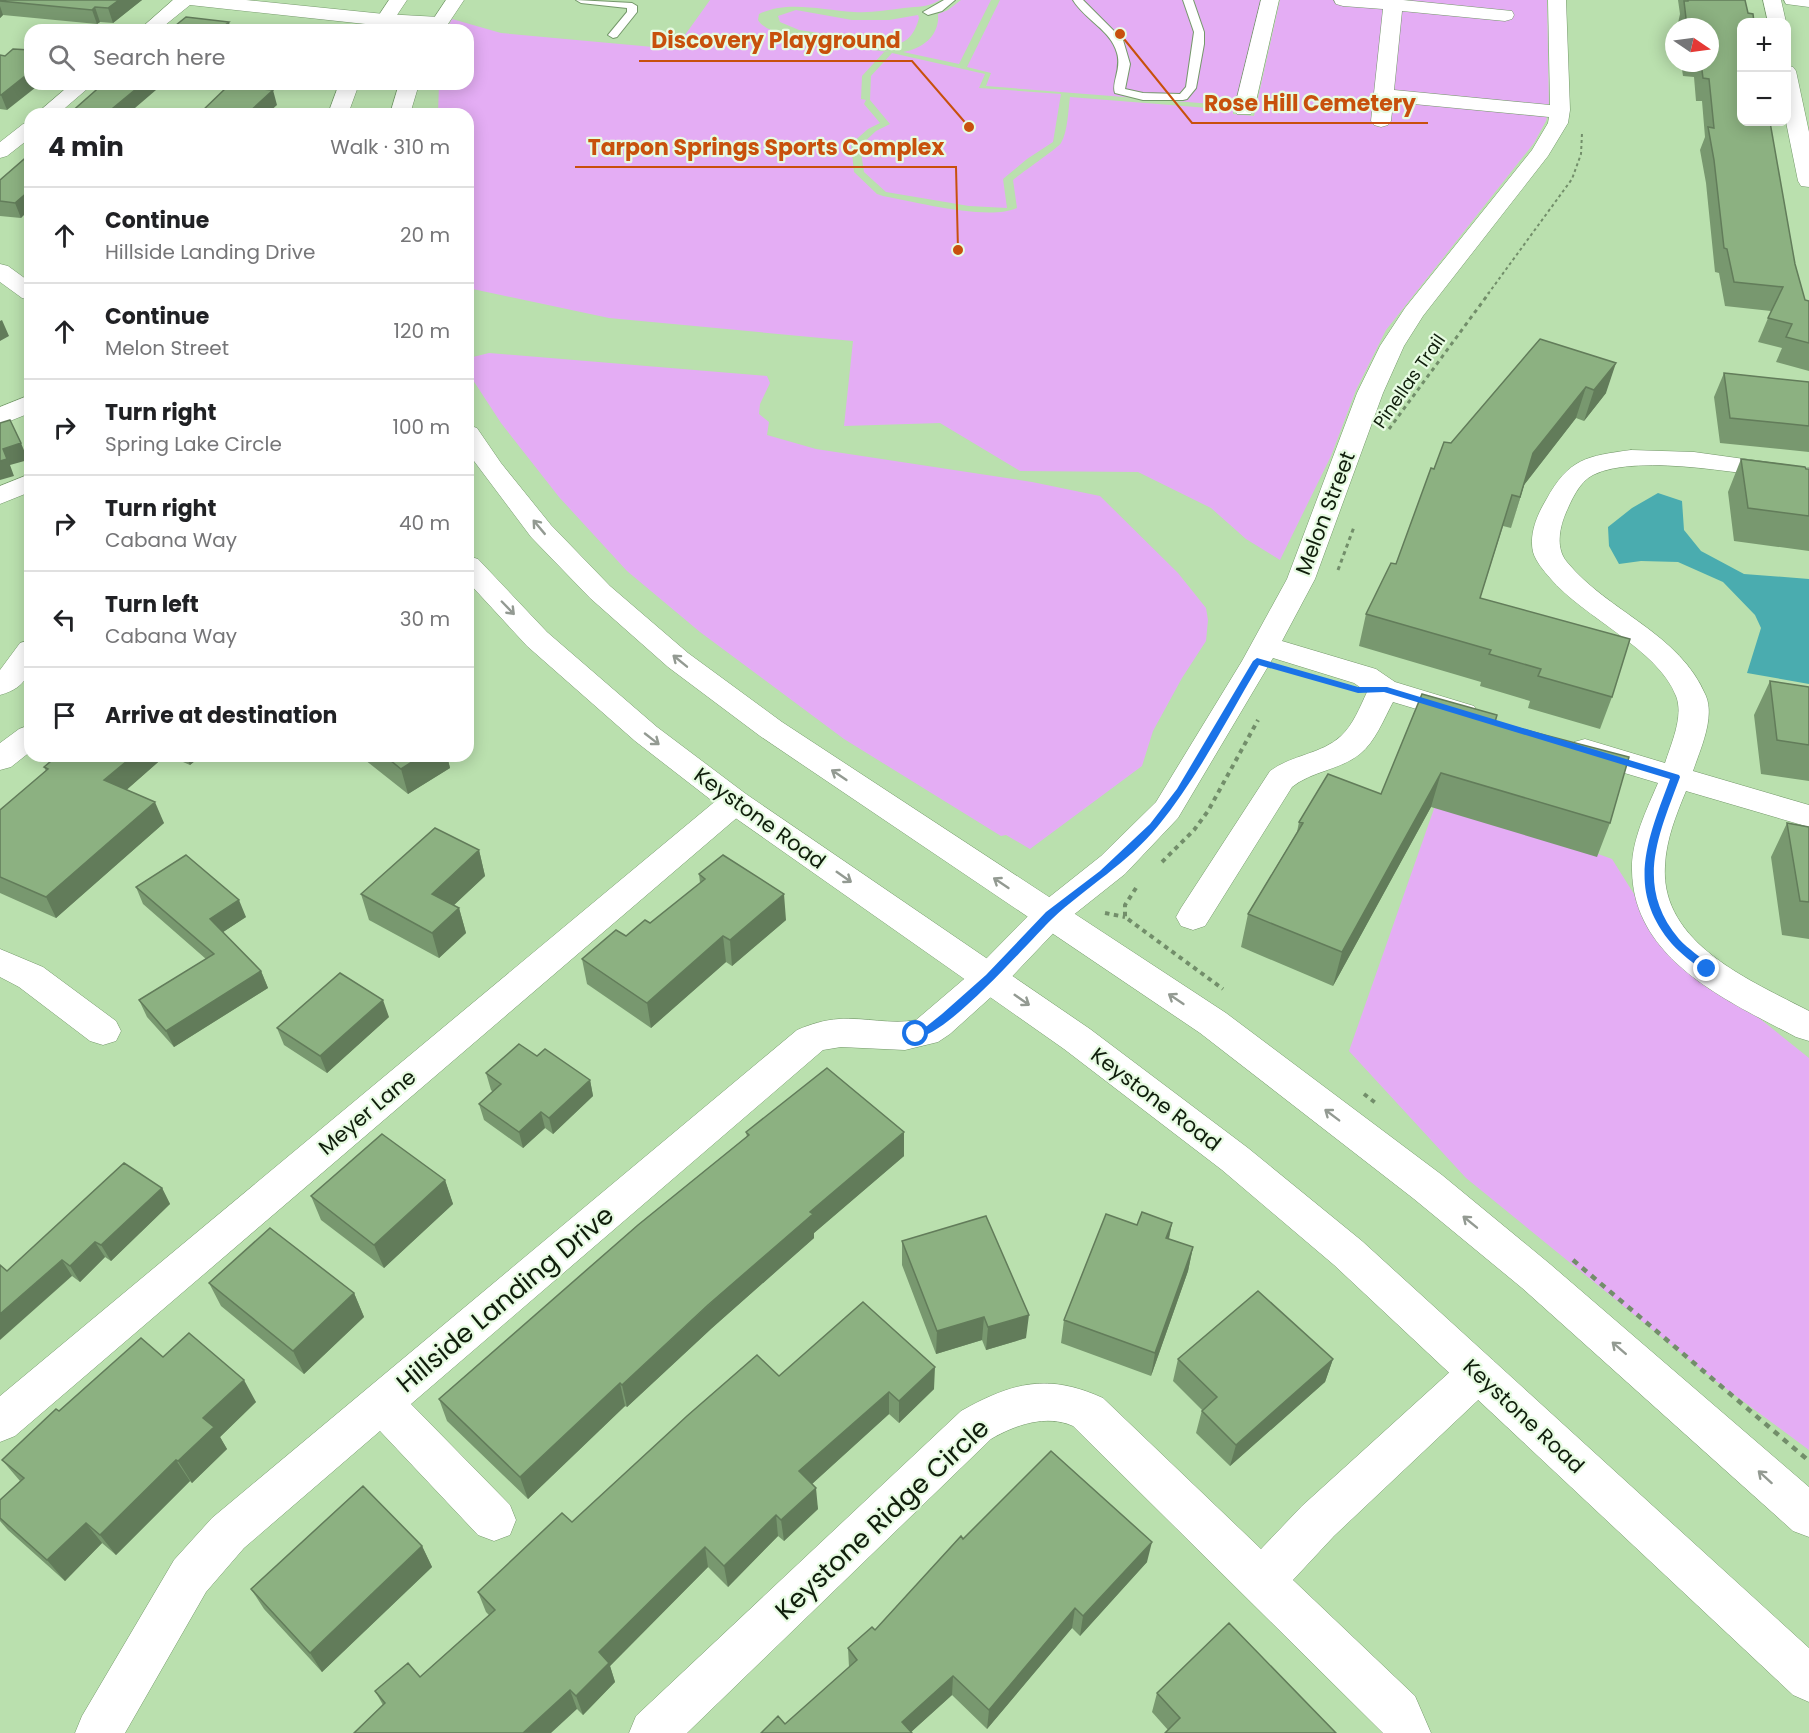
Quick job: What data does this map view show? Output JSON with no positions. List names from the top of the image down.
{
  "streets": {
    "street": [
      "Melon Street",
      "Keystone Road",
      "Meyer Lane",
      "Hillside Landing Drive",
      "Keystone Ridge Circle"
    ],
    "path": ["Pinellas Trail"]
  },
  "crossings": [
    ["Pinellas Trail", "Melon Street"],
    ["Melon Street", "Keystone Road"],
    ["Melon Street", "Hillside Landing Drive"],
    ["Keystone Road", "Meyer Lane"],
    ["Keystone Road", "Hillside Landing Drive"]
  ],
  "places": ["Rose Hill Cemetery", "Discovery Playground", "Tarpon Springs Sports Complex"],
  "north": "right",
  "page": {
    "map_buttons": ["+", "−"],
    "search": "Search here",
    "heading": ["4 min", "Walk · 310 m"],
    "list": [
      ["Continue", "Hillside Landing Drive", "20 m"],
      ["Continue", "Melon Street", "120 m"],
      ["Turn right", "Spring Lake Circle", "100 m"],
      ["Turn right", "Cabana Way", "40 m"],
      ["Turn left", "Cabana Way", "30 m"],
      "Arrive at destination"
    ]
  }
}
